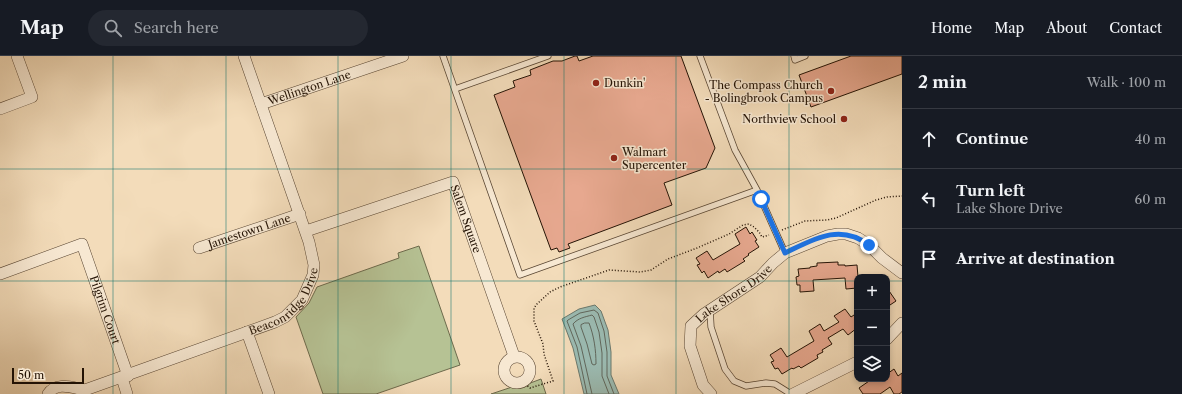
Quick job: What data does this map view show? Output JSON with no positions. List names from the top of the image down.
{
  "streets": {
    "street": [
      "Wellington Lane",
      "Salem Square",
      "Jamestown Lane",
      "Lake Shore Drive",
      "Beaconridge Drive",
      "Pilgrim Court"
    ]
  },
  "crossings": [
    ["Wellington Lane", "Beaconridge Drive"],
    ["Salem Square", "Beaconridge Drive"],
    ["Jamestown Lane", "Beaconridge Drive"],
    ["Beaconridge Drive", "Pilgrim Court"]
  ],
  "places": [
    "Dunkin'",
    "The Compass Church - Bolingbrook Campus",
    "Northview School",
    "Walmart Supercenter"
  ],
  "scale_bar": "50 m",
  "page": {
    "header": "Map",
    "search": "Search here",
    "nav": [
      "Home",
      "Map",
      "About",
      "Contact"
    ],
    "heading": ["2 min", "Walk · 100 m"],
    "list": [
      ["Continue", "40 m"],
      ["Turn left", "Lake Shore Drive", "60 m"],
      "Arrive at destination"
    ],
    "map_buttons": ["+", "−"],
    "scale": "50 m"
  }
}
